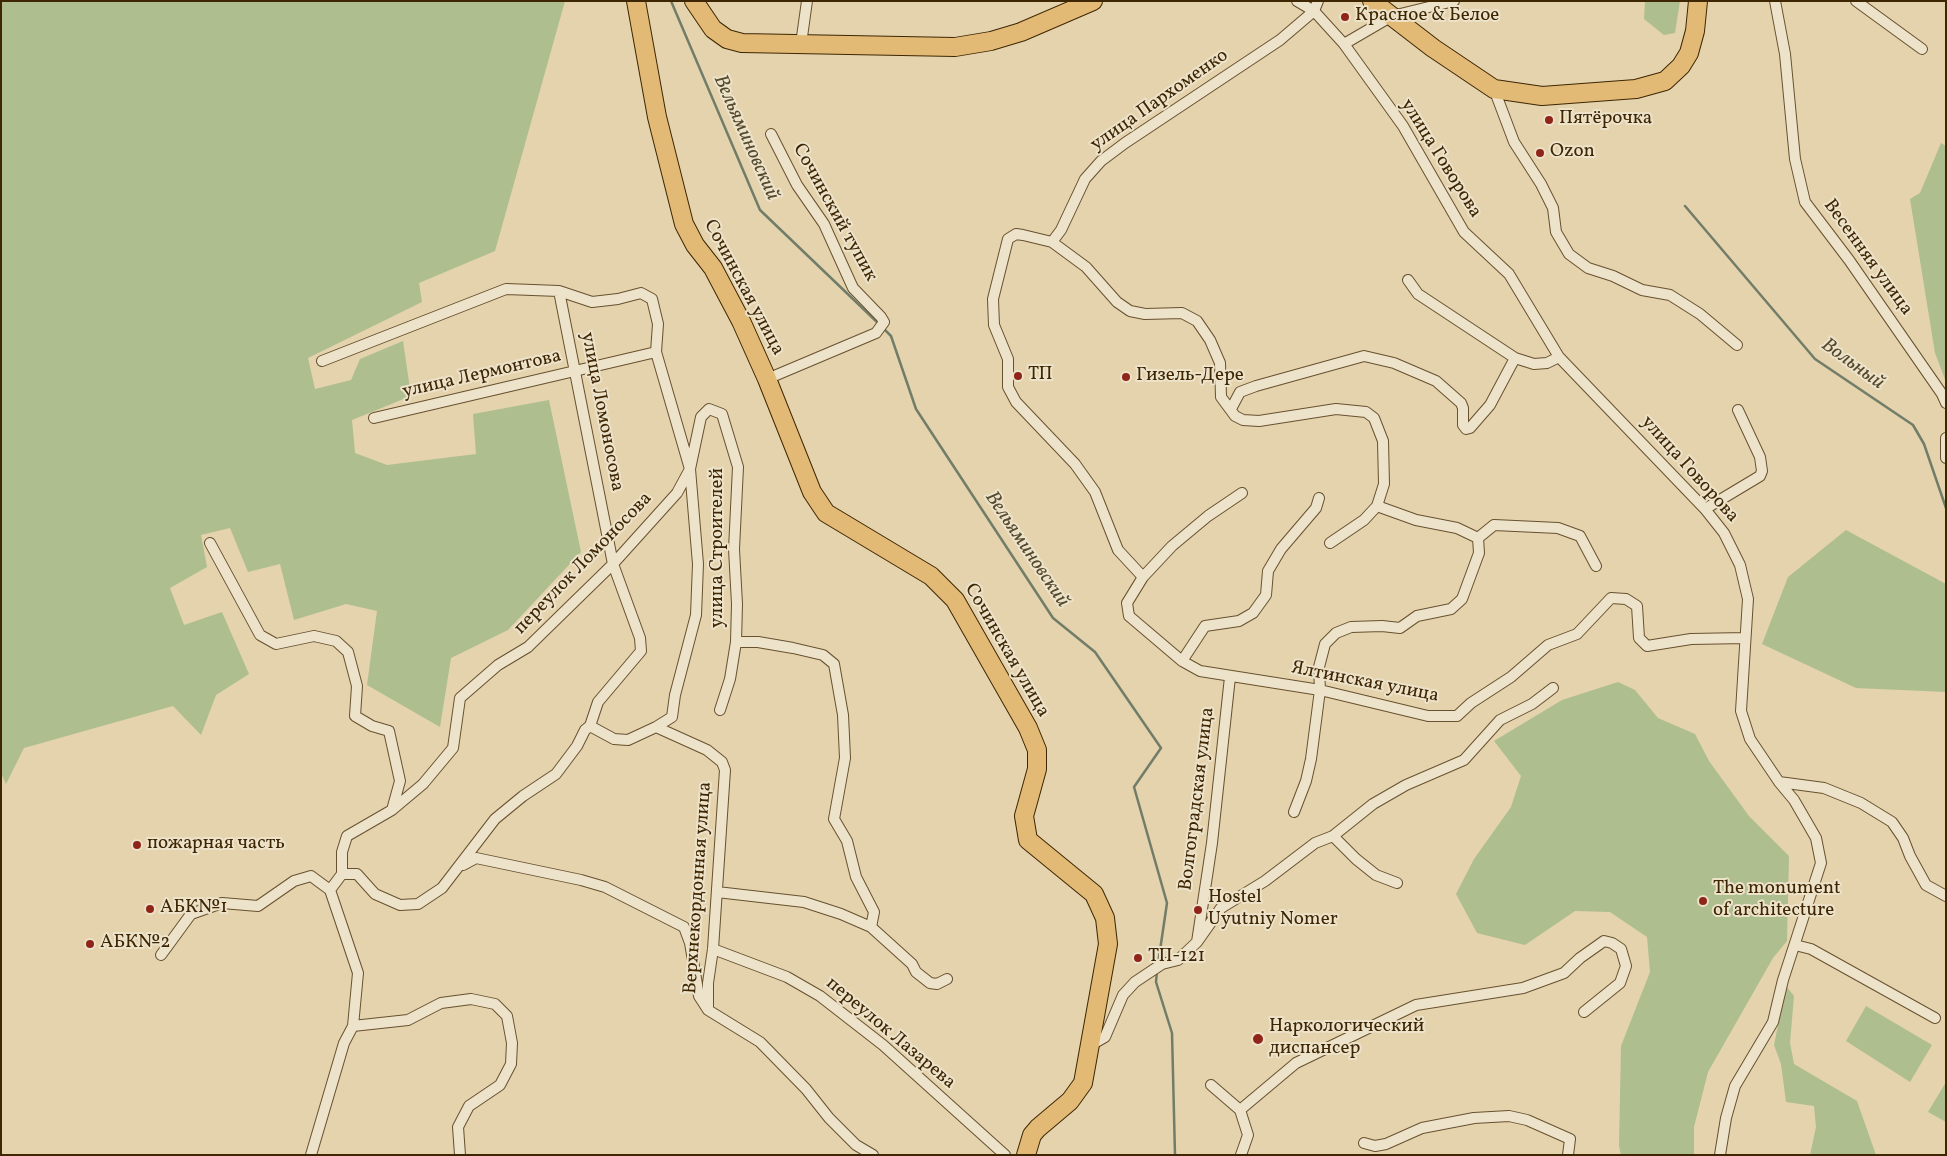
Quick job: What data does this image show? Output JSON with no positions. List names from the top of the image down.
{
  "streets": {
    "highway": ["Сочинская улица"],
    "street": [
      "улица Пархоменко",
      "улица Говорова",
      "Сочинский тупик",
      "Весенняя улица",
      "улица Лермонтова",
      "улица Ломоносова",
      "улица Строителей",
      "переулок Ломоносова",
      "Ялтинская улица",
      "Волгоградская улица",
      "Верхнекордонная улица",
      "переулок Лазарева"
    ]
  },
  "crossings": [
    ["улица Пархоменко", "улица Говорова"],
    ["улица Говорова", "Ялтинская улица"],
    ["Сочинский тупик", "Сочинская улица"],
    ["улица Лермонтова", "улица Ломоносова"],
    ["улица Ломоносова", "переулок Ломоносова"],
    ["улица Строителей", "переулок Ломоносова"],
    ["Ялтинская улица", "Волгоградская улица"],
    ["Верхнекордонная улица", "переулок Лазарева"]
  ],
  "water": ["Вельяминовский", "Вольный"],
  "places": [
    "Красное & Белое",
    "Пятёрочка",
    "Ozon",
    "ТП",
    "Гизель-Дере",
    "пожарная часть",
    "The monument of architecture",
    "АБК№1",
    "Hostel Uyutniy Nomer",
    "АБК№2",
    "ТП-121",
    "Наркологический диспансер"
  ]
}
